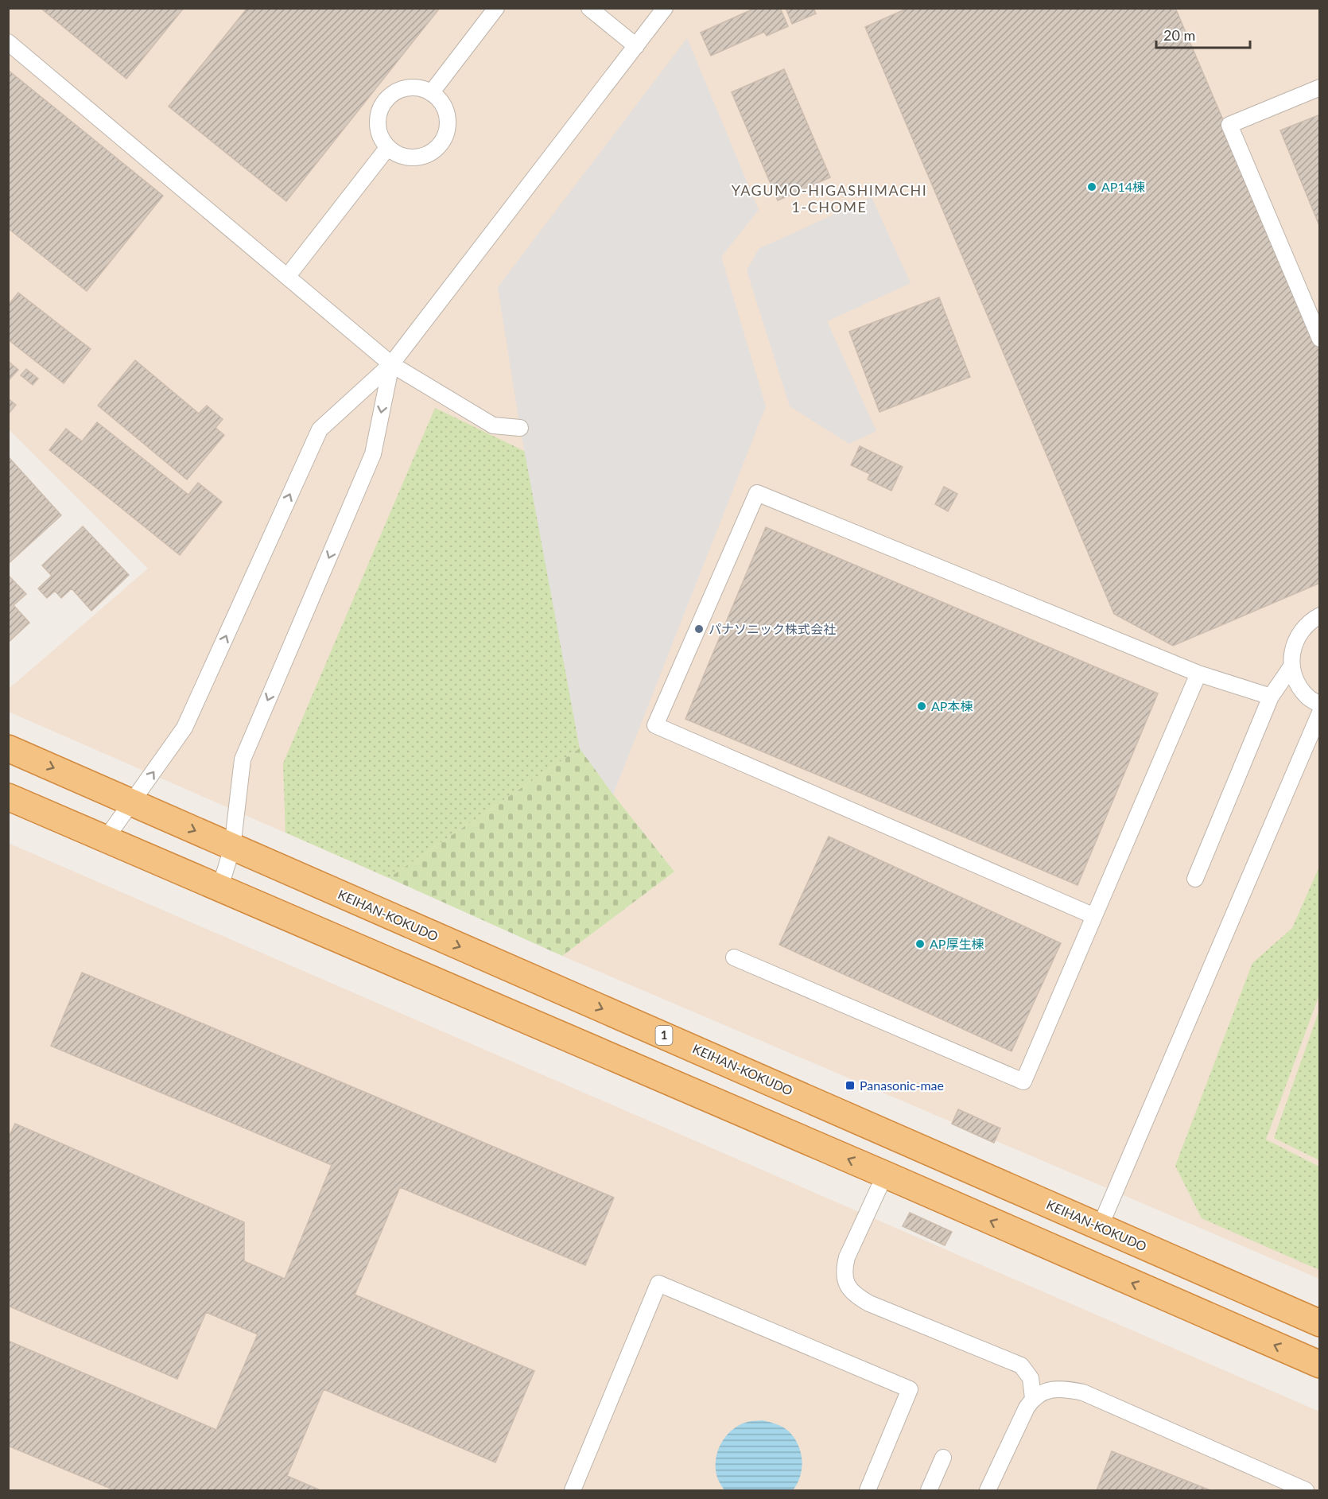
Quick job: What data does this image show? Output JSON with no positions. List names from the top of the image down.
{
  "streets": {
    "highway": ["KEIHAN-KOKUDO", "1"]
  },
  "districts": ["YAGUMO-HIGASHIMACHI 1-CHOME"],
  "places": {
    "other": [
      "AP14棟",
      "パナソニック株式会社",
      "AP本棟",
      "AP厚生棟"
    ],
    "transit": ["Panasonic-mae"]
  },
  "scale_bar": "20 m"
}
